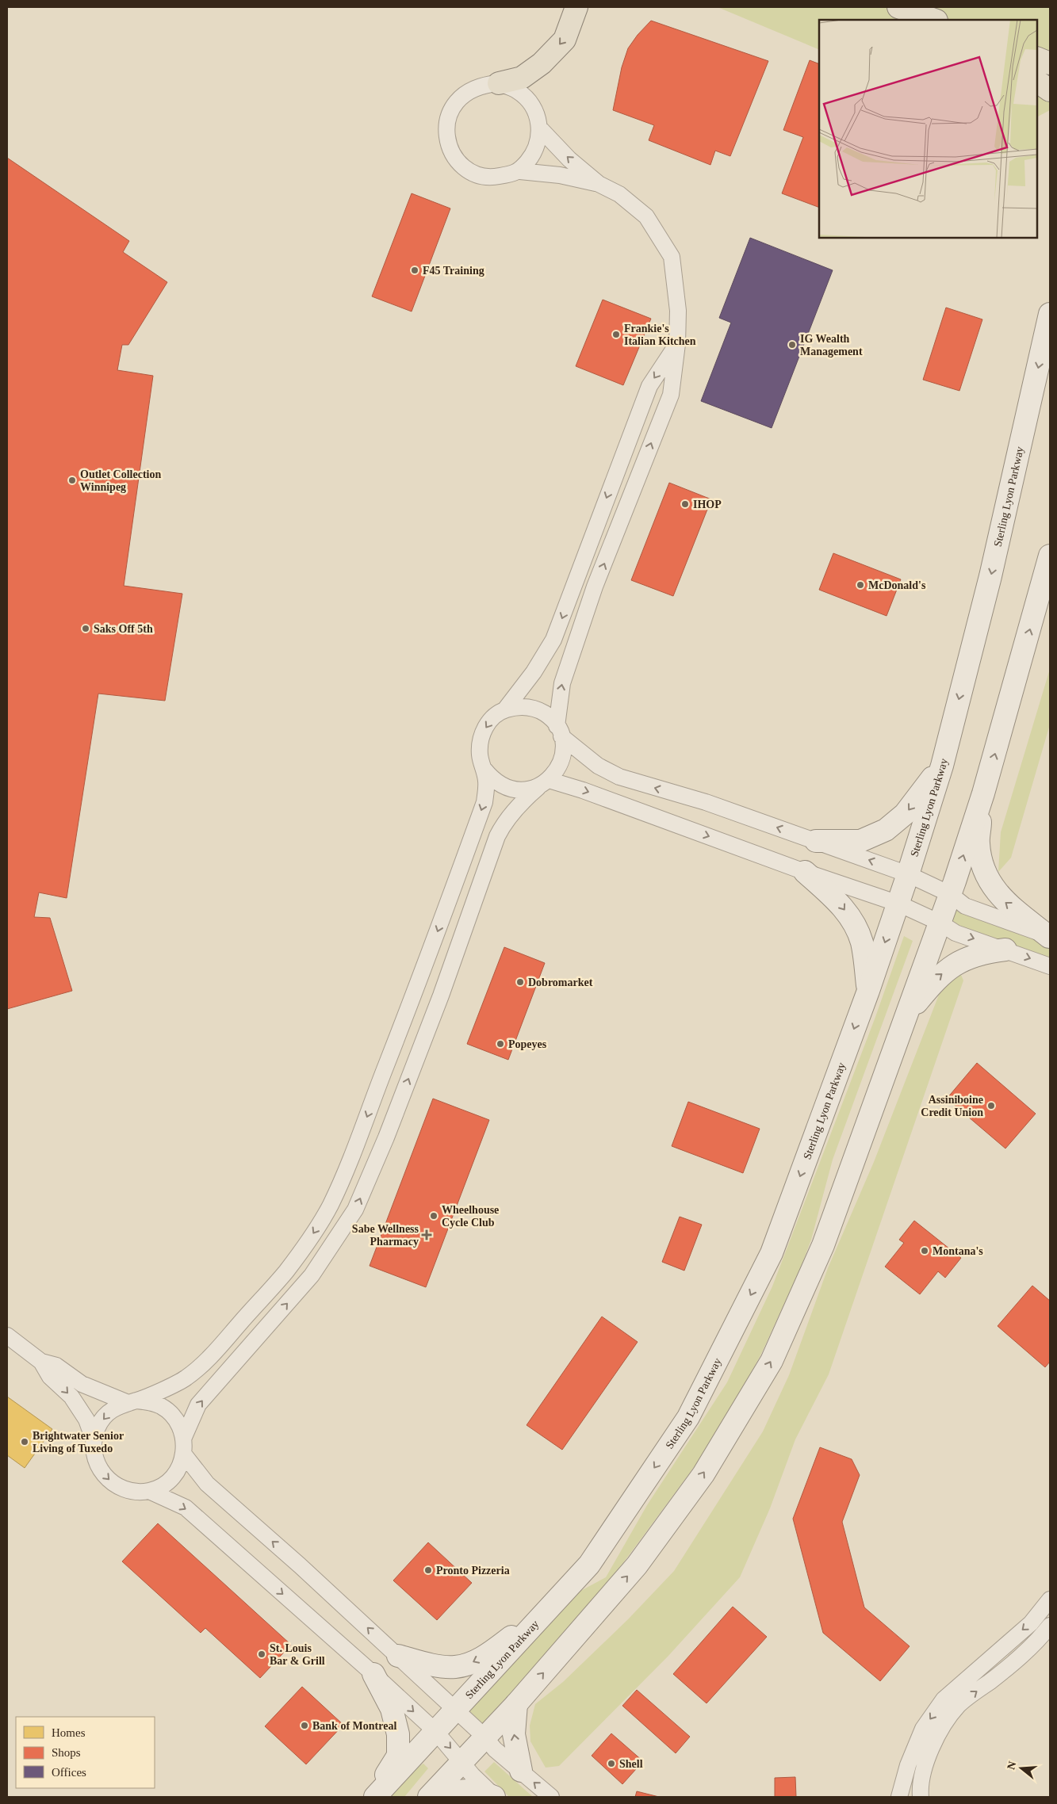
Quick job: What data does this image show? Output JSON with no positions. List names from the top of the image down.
{
  "streets": {
    "main road": ["Sterling Lyon Parkway"]
  },
  "places": {
    "other": [
      "F45 Training",
      "Frankie's Italian Kitchen",
      "IG Wealth Management",
      "Outlet Collection Winnipeg",
      "IHOP",
      "McDonald's",
      "Saks Off 5th",
      "Dobromarket",
      "Popeyes",
      "Assiniboine Credit Union",
      "Wheelhouse Cycle Club",
      "Montana's",
      "Brightwater Senior Living of Tuxedo",
      "Pronto Pizzeria",
      "St. Louis Bar & Grill",
      "Bank of Montreal",
      "Shell"
    ],
    "health": ["Sabe Wellness Pharmacy"]
  },
  "legend": ["Homes", "Shops", "Offices"],
  "north": "left"
}
